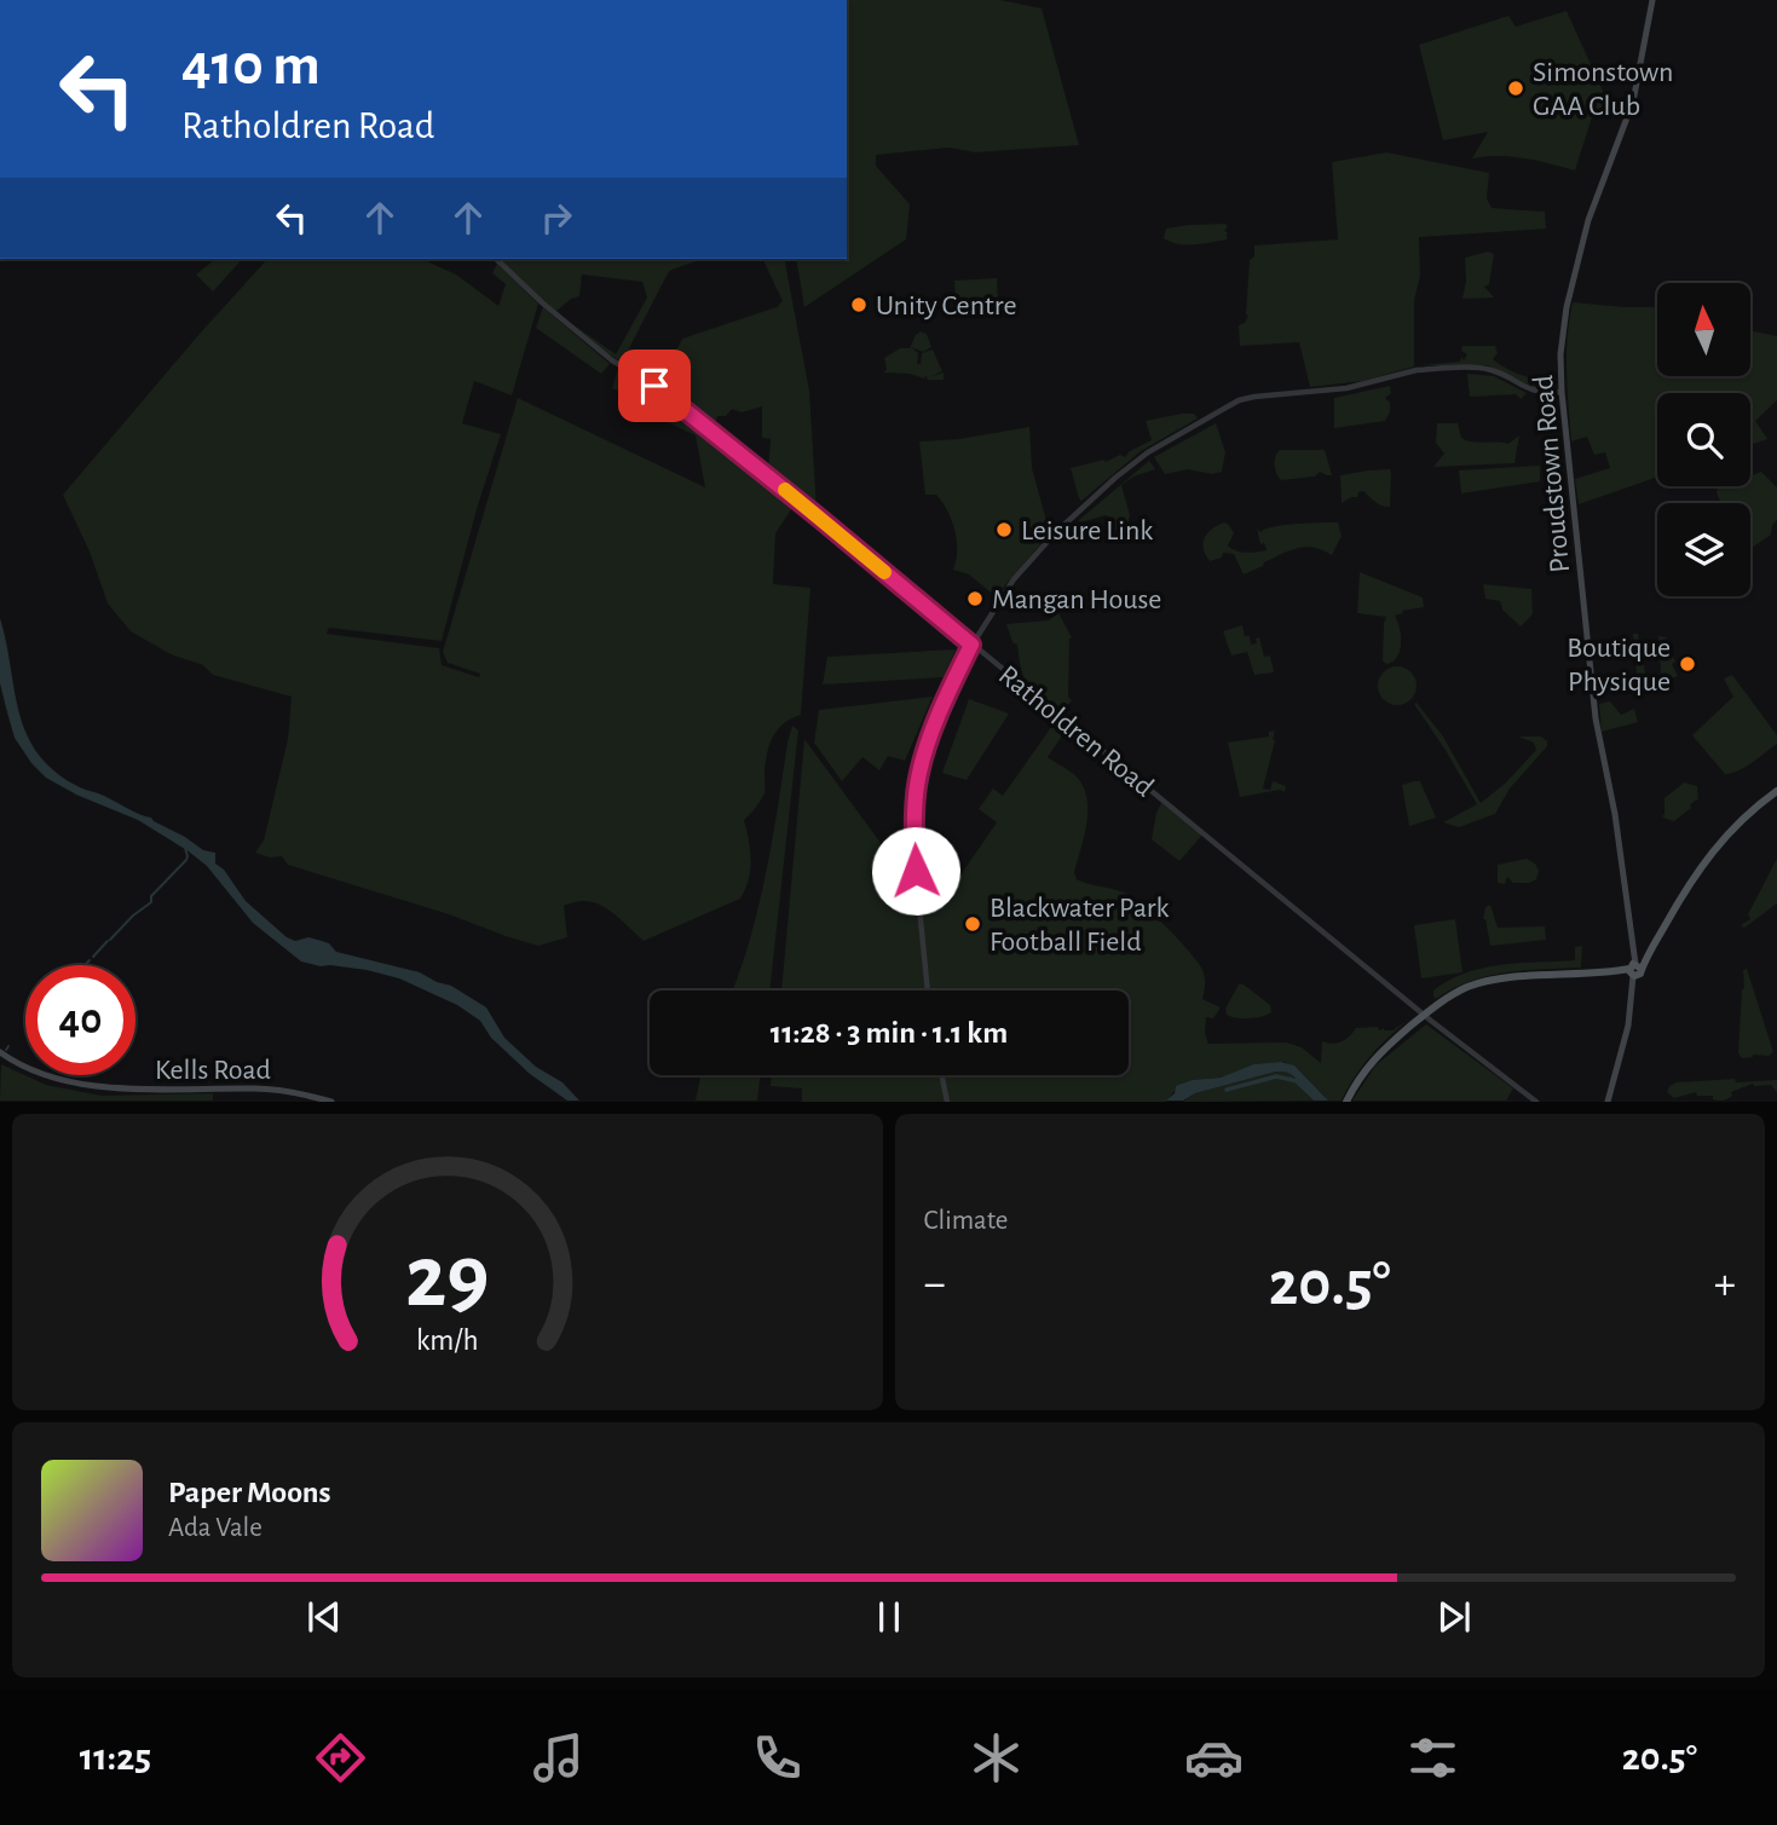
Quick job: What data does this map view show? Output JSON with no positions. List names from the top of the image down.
{
  "streets": {
    "main road": ["Proudstown Road", "Kells Road"],
    "street": ["Ratholdren Road"]
  },
  "places": [
    "Simonstown GAA Club",
    "Unity Centre",
    "Leisure Link",
    "Mangan House",
    "Boutique Physique",
    "Blackwater Park Football Field"
  ],
  "north": "top",
  "page": {
    "turn": ["410 m", "Ratholdren Road"],
    "limit": "40",
    "trip": "11:28 · 3 min · 1.1 km",
    "tile": "Climate",
    "heat": ["−", "20.5°", "+"],
    "song": ["Paper Moons", "Ada Vale"],
    "tabs": ["11:25", "20.5°"],
    "gauge": ["29", "km/h"]
  }
}
